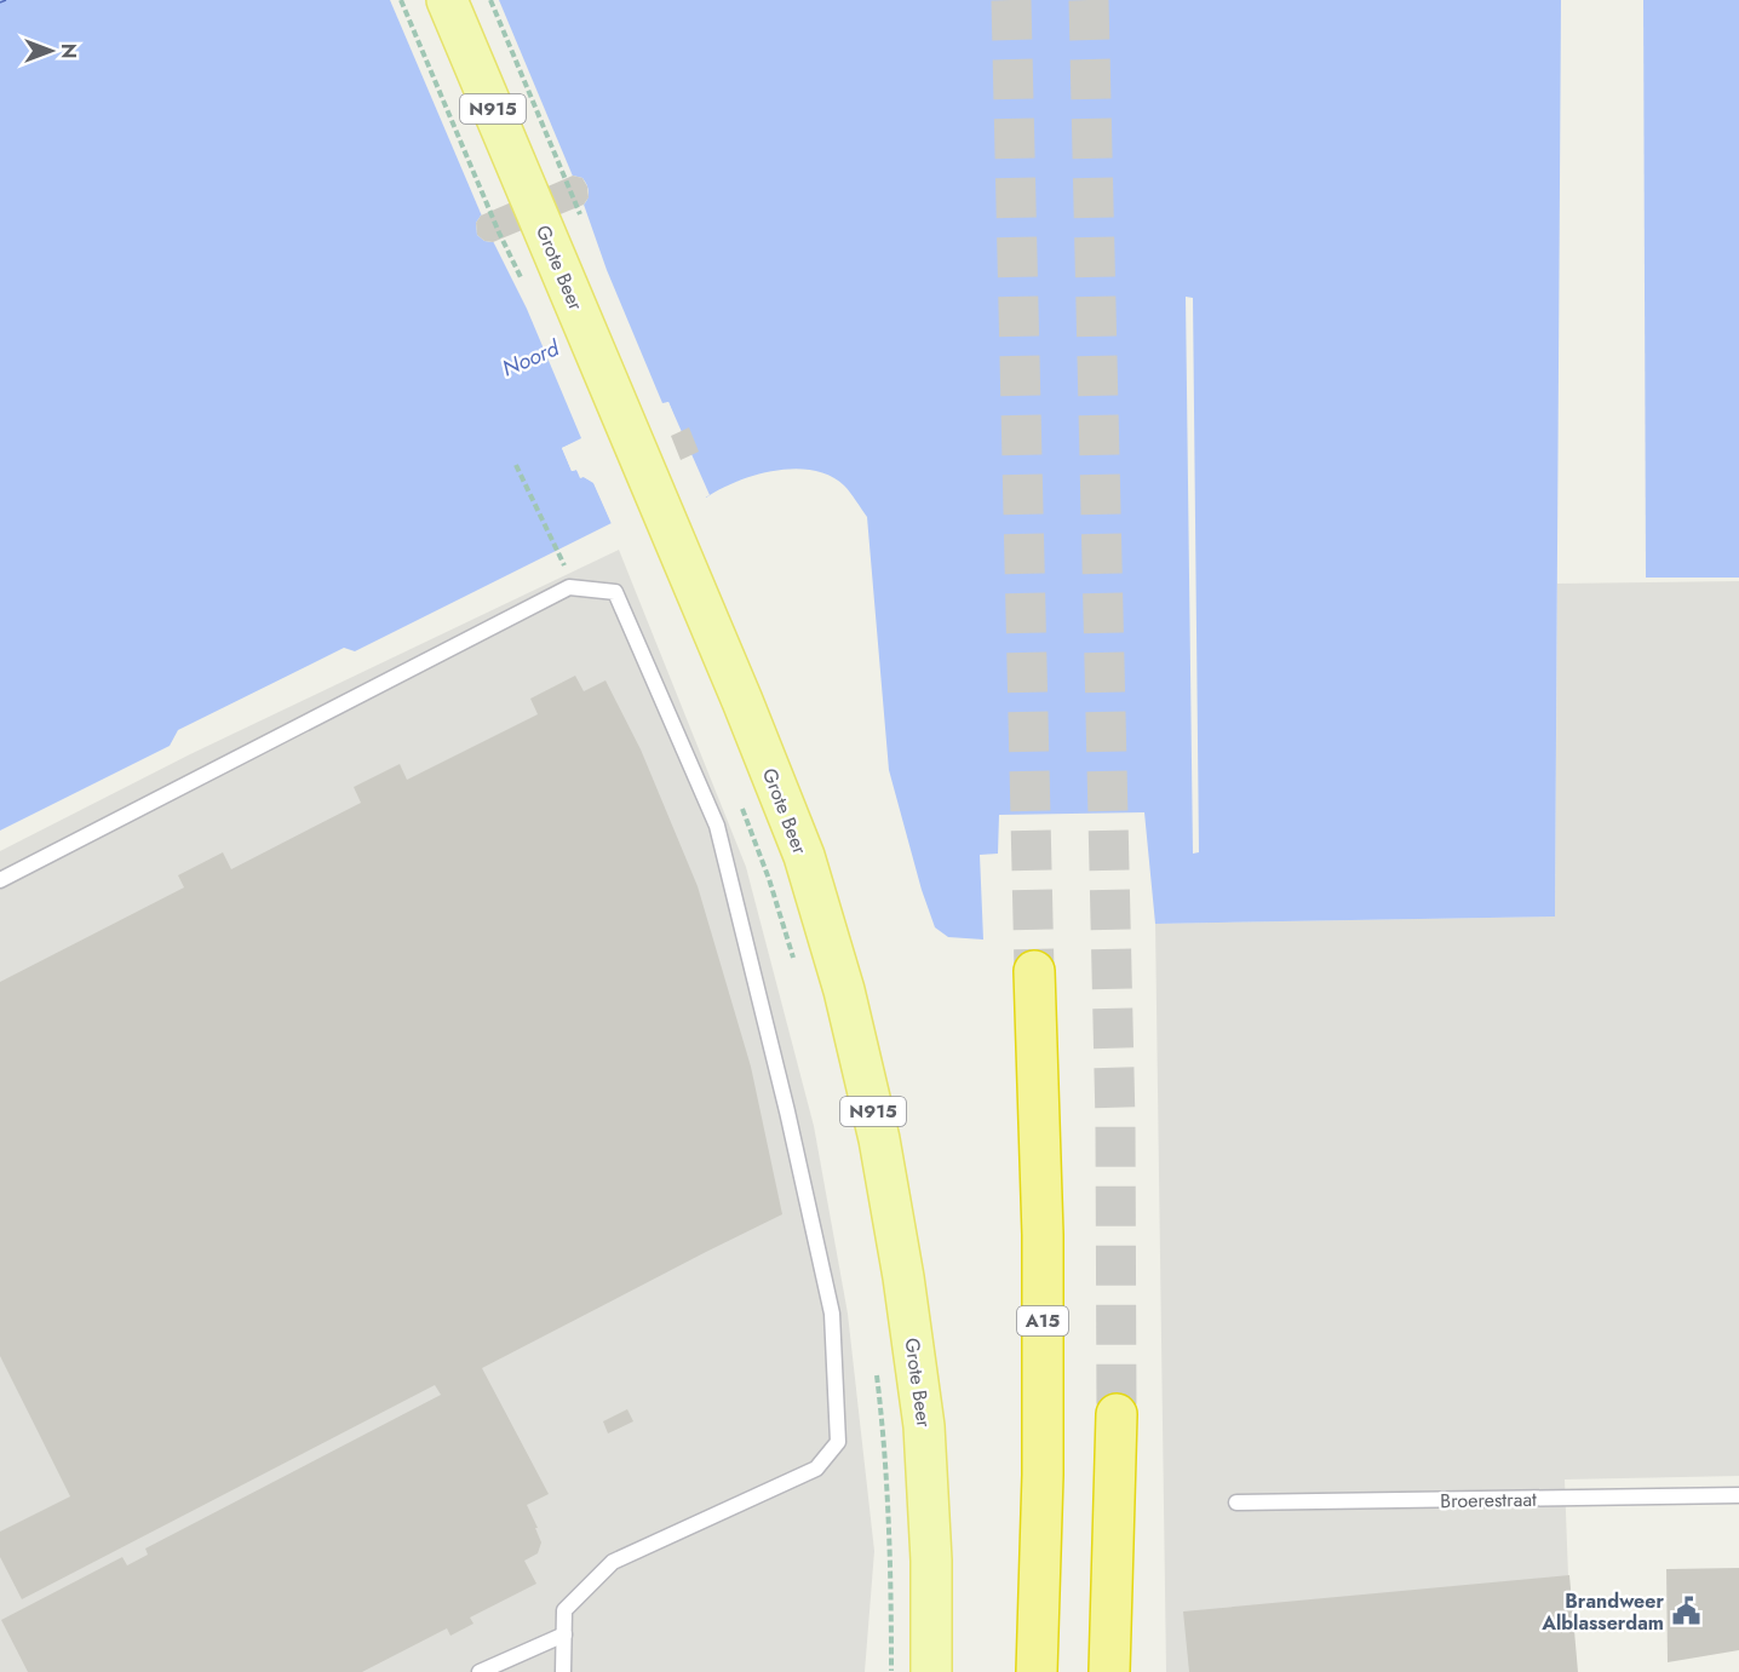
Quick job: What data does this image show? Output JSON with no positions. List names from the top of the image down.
{
  "streets": {
    "highway": ["A15"],
    "main road": ["N915", "Grote Beer"],
    "lane": ["Broerestraat"]
  },
  "water": ["Noord"],
  "places": {
    "public building": ["Brandweer Alblasserdam"]
  },
  "north": "right"
}
